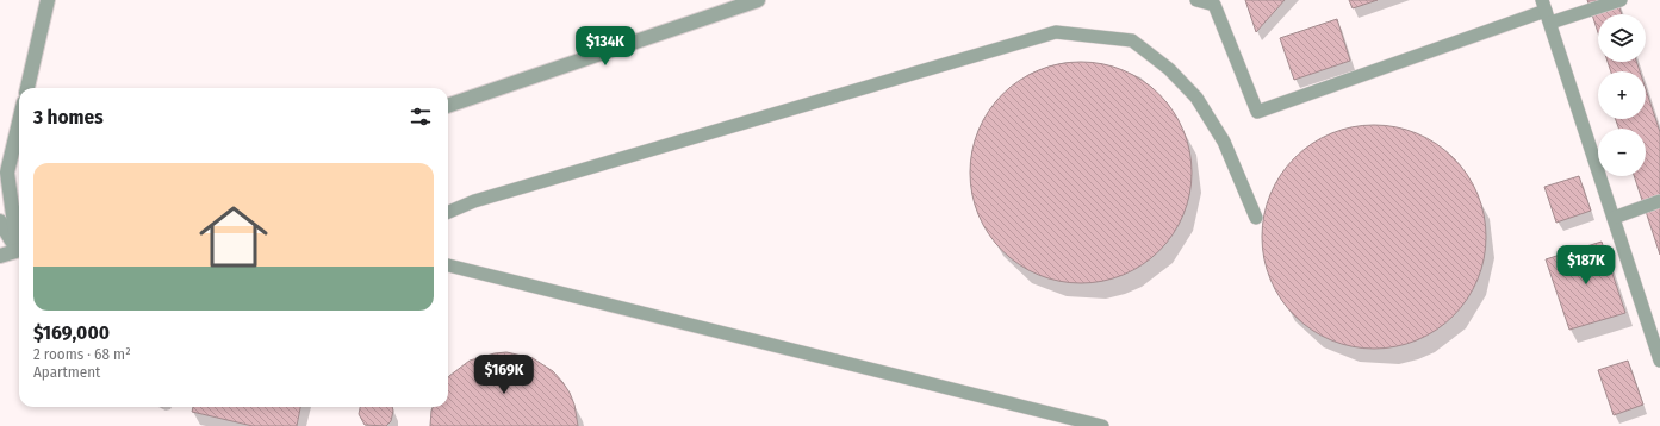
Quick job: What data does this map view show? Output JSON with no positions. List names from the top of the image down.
{
  "page": {
    "map_buttons": ["+", "−"],
    "price": ["$134K", "$187K", "$169K"],
    "heading": "3 homes",
    "list": [
      {
        "name": "$169,000",
        "note": "2 rooms · 68 m² · Apartment"
      }
    ]
  }
}
